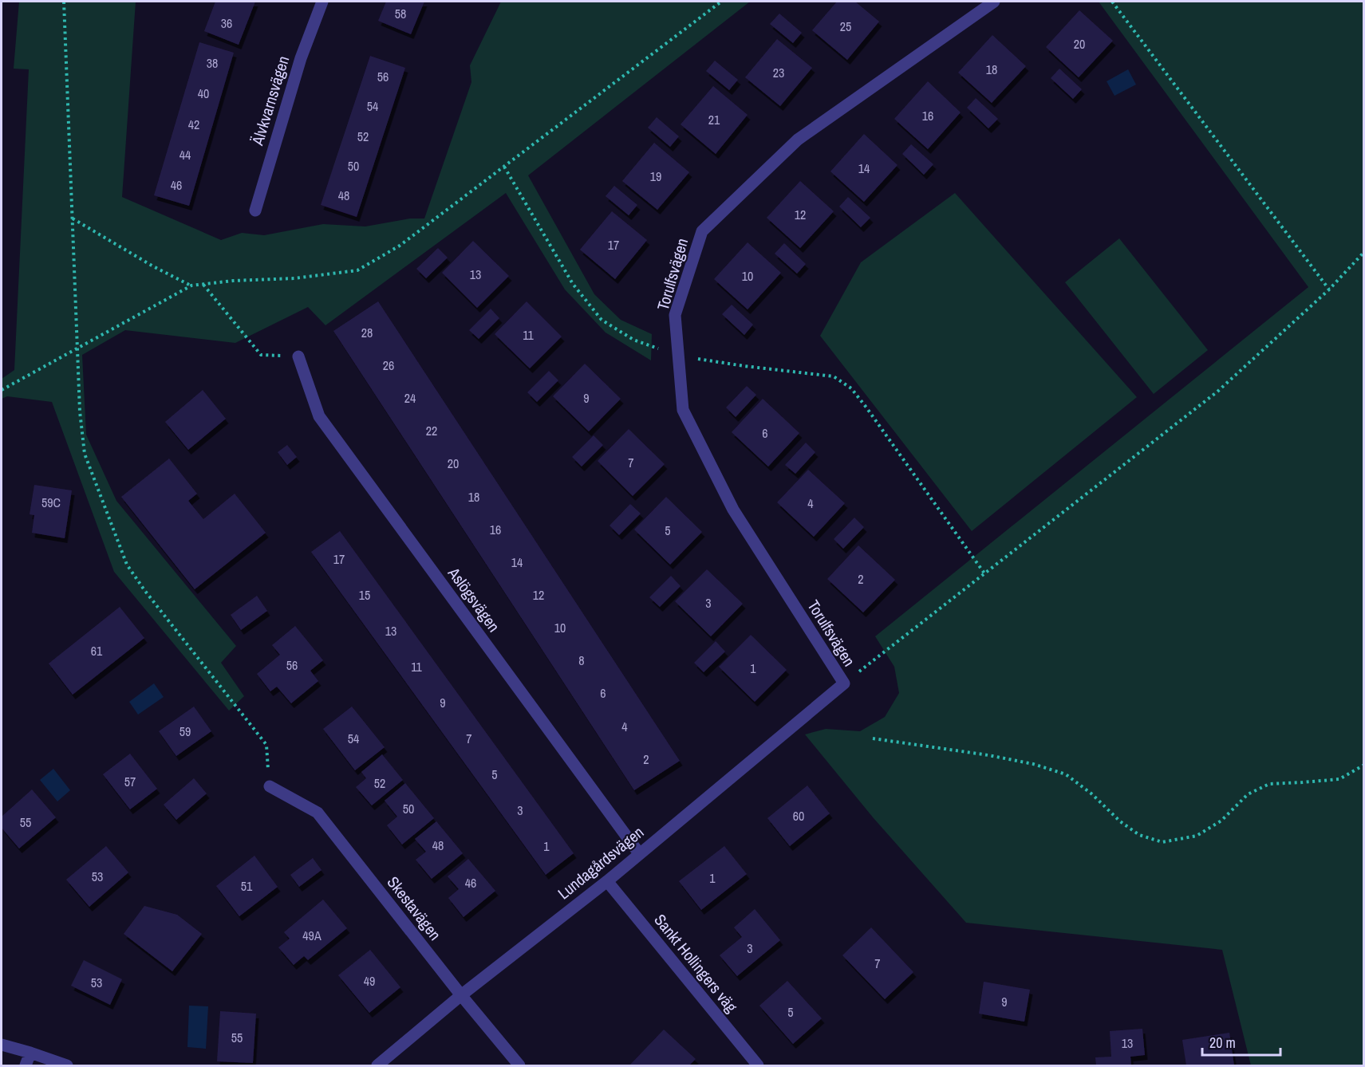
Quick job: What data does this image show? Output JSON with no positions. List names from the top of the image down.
{
  "streets": {
    "street": [
      "Älvkvarnsvägen",
      "Torulfsvägen",
      "Aslögsvägen",
      "Lundagårdsvägen",
      "Skestavägen",
      "Sankt Hollingers väg"
    ]
  },
  "crossings": [
    ["Torulfsvägen", "Lundagårdsvägen"],
    ["Aslögsvägen", "Lundagårdsvägen"],
    ["Lundagårdsvägen", "Skestavägen"],
    ["Lundagårdsvägen", "Sankt Hollingers väg"]
  ],
  "house_numbers": [
    "58",
    "36",
    "25",
    "20",
    "38",
    "18",
    "23",
    "56",
    "40",
    "54",
    "16",
    "21",
    "42",
    "52",
    "44",
    "50",
    "14",
    "19",
    "46",
    "48",
    "12",
    "17",
    "13",
    "10",
    "28",
    "11",
    "26",
    "24",
    "9",
    "22",
    "6",
    "7",
    "20",
    "18",
    "59C",
    "4",
    "16",
    "5",
    "17",
    "14",
    "2",
    "15",
    "12",
    "3",
    "10",
    "13",
    "61",
    "8",
    "56",
    "11",
    "1",
    "6",
    "9",
    "4",
    "59",
    "54",
    "7",
    "2",
    "5",
    "57",
    "52",
    "50",
    "3",
    "60",
    "55",
    "48",
    "1",
    "53",
    "1",
    "46",
    "51",
    "49A",
    "3",
    "7",
    "49",
    "53",
    "9",
    "5",
    "55",
    "13"
  ],
  "scale_bar": "20 m"
}
